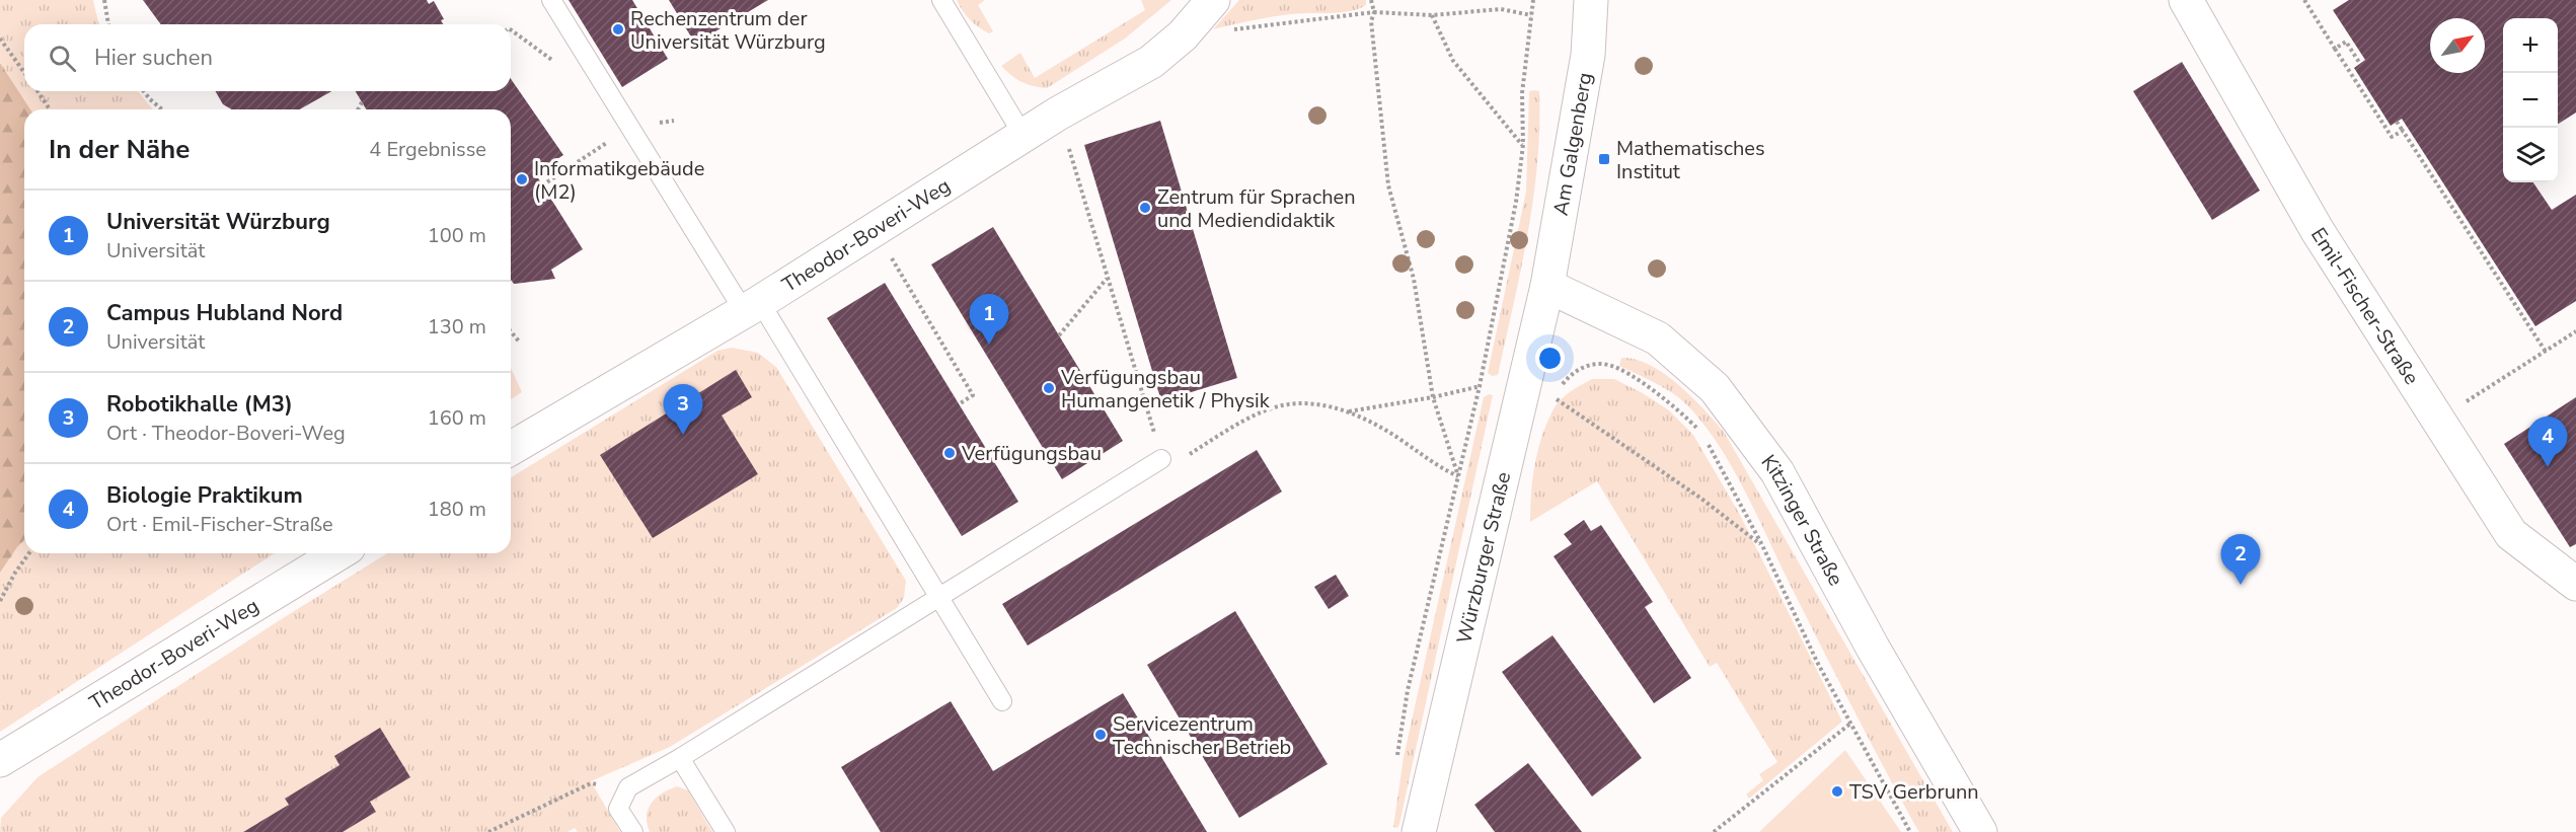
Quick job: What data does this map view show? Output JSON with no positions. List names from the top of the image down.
{
  "streets": {
    "street": [
      "Am Galgenberg",
      "Theodor-Boveri-Weg",
      "Emil-Fischer-Straße",
      "Kitzinger Straße",
      "Würzburger Straße"
    ]
  },
  "crossings": [
    ["Am Galgenberg", "Kitzinger Straße"],
    ["Am Galgenberg", "Würzburger Straße"],
    ["Kitzinger Straße", "Würzburger Straße"]
  ],
  "places": {
    "other": [
      "Rechenzentrum der Universität Würzburg",
      "Informatikgebäude (M2)",
      "Zentrum für Sprachen und Mediendidaktik",
      "Verfügungsbau Humangenetik / Physik",
      "Verfügungsbau",
      "Servicezentrum Technischer Betrieb",
      "TSV Gerbrunn"
    ],
    "transit": ["Mathematisches Institut"]
  },
  "north": "top right",
  "page": {
    "map_buttons": ["+", "−"],
    "search": "Hier suchen",
    "heading": ["In der Nähe", "4 Ergebnisse"],
    "list": [
      {
        "mark": "1",
        "name": "Universität Würzburg",
        "note": "Universität",
        "value": "100 m"
      },
      {
        "mark": "2",
        "name": "Campus Hubland Nord",
        "note": "Universität",
        "value": "130 m"
      },
      {
        "mark": "3",
        "name": "Robotikhalle (M3)",
        "note": "Ort · Theodor-Boveri-Weg",
        "value": "160 m"
      },
      {
        "mark": "4",
        "name": "Biologie Praktikum",
        "note": "Ort · Emil-Fischer-Straße",
        "value": "180 m"
      }
    ],
    "pins": [
      "1",
      "3",
      "4",
      "2"
    ]
  }
}
